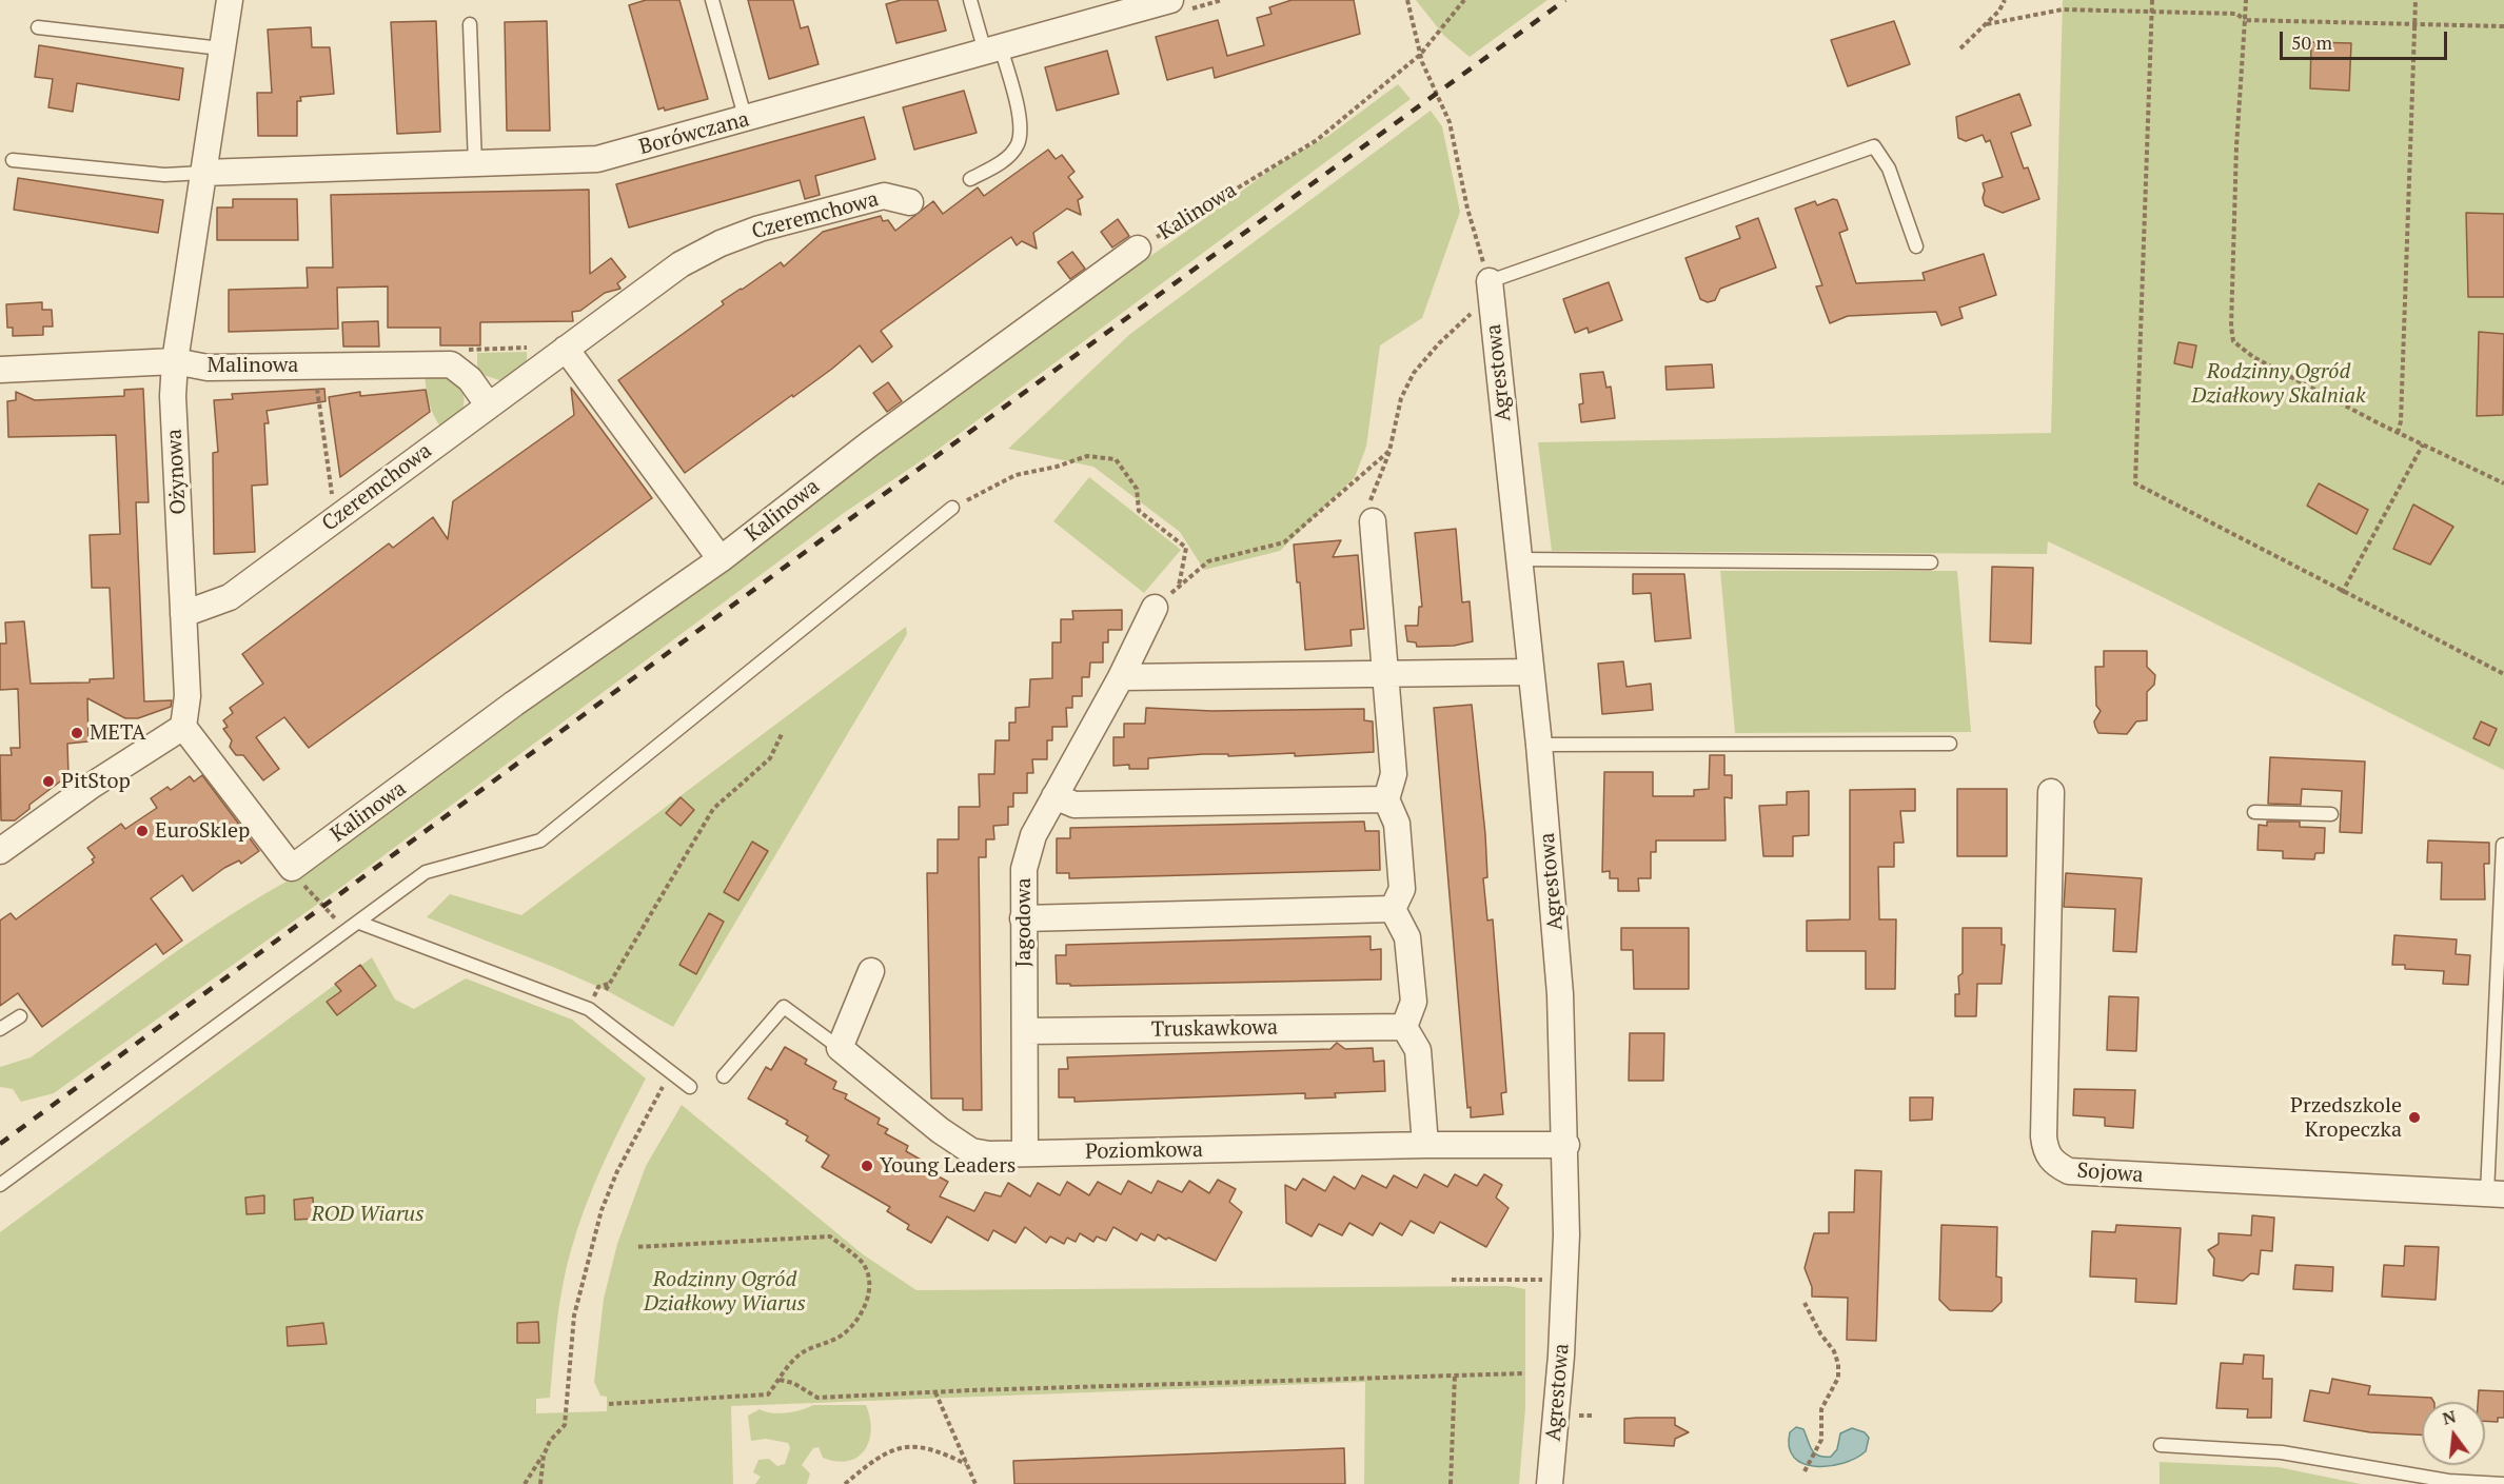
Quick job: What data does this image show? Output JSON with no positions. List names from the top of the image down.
{
  "streets": {
    "street": [
      "Borówczana",
      "Kalinowa",
      "Czeremchowa",
      "Malinowa",
      "Agrestowa",
      "Ożynowa",
      "Jagodowa",
      "Truskawkowa",
      "Poziomkowa",
      "Sojowa"
    ]
  },
  "crossings": [
    ["Borówczana", "Ożynowa"],
    ["Kalinowa", "Ożynowa"],
    ["Czeremchowa", "Malinowa"],
    ["Czeremchowa", "Ożynowa"],
    ["Malinowa", "Ożynowa"],
    ["Agrestowa", "Poziomkowa"],
    ["Jagodowa", "Truskawkowa"],
    ["Jagodowa", "Poziomkowa"]
  ],
  "parks": ["Rodzinny Ogród Działkowy Skalniak", "ROD Wiarus", "Rodzinny Ogród Działkowy Wiarus"],
  "places": [
    "META",
    "PitStop",
    "EuroSklep",
    "Przedszkole Kropeczka",
    "Young Leaders"
  ],
  "scale_bar": "50 m",
  "north": "top"
}
